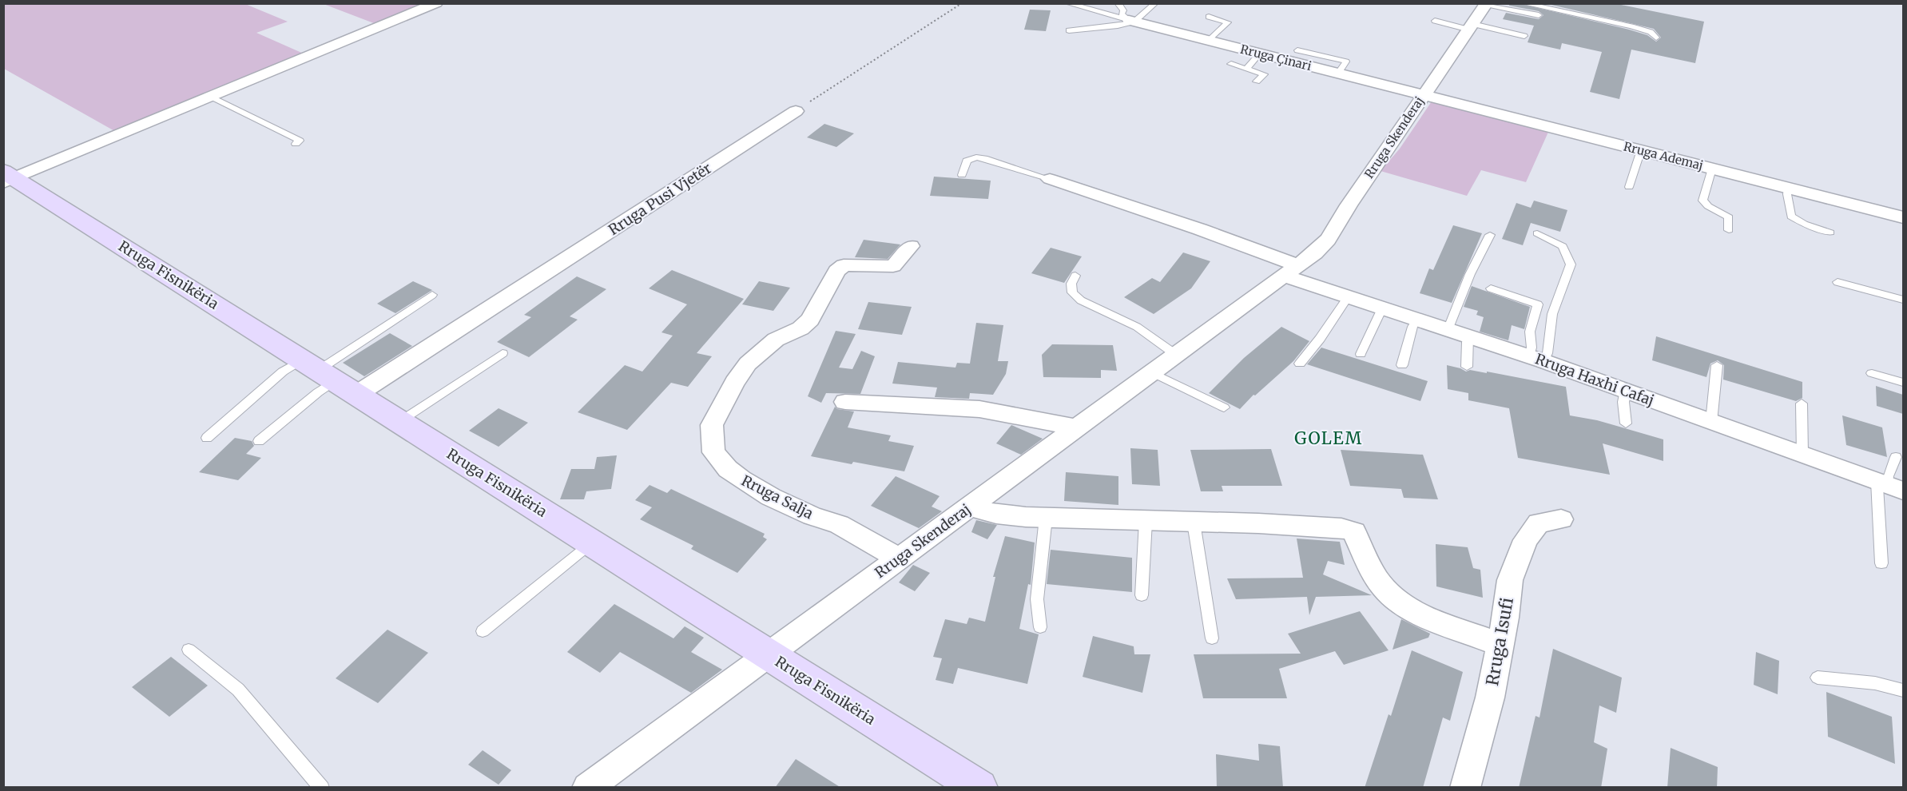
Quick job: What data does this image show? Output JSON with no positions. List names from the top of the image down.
{
  "streets": {
    "street": [
      "Rruga Çinari",
      "Rruga Skenderaj",
      "Rruga Ademaj",
      "Rruga Pusi Vjetër",
      "Rruga Fisnikëria",
      "Rruga Haxhi Cafaj",
      "Rruga Salja",
      "Rruga Isufi"
    ]
  },
  "crossings": [
    ["Rruga Çinari", "Rruga Skenderaj"],
    ["Rruga Çinari", "Rruga Ademaj"],
    ["Rruga Skenderaj", "Rruga Ademaj"],
    ["Rruga Skenderaj", "Rruga Fisnikëria"],
    ["Rruga Skenderaj", "Rruga Haxhi Cafaj"],
    ["Rruga Skenderaj", "Rruga Salja"],
    ["Rruga Pusi Vjetër", "Rruga Fisnikëria"]
  ],
  "districts": ["GOLEM"]
}
